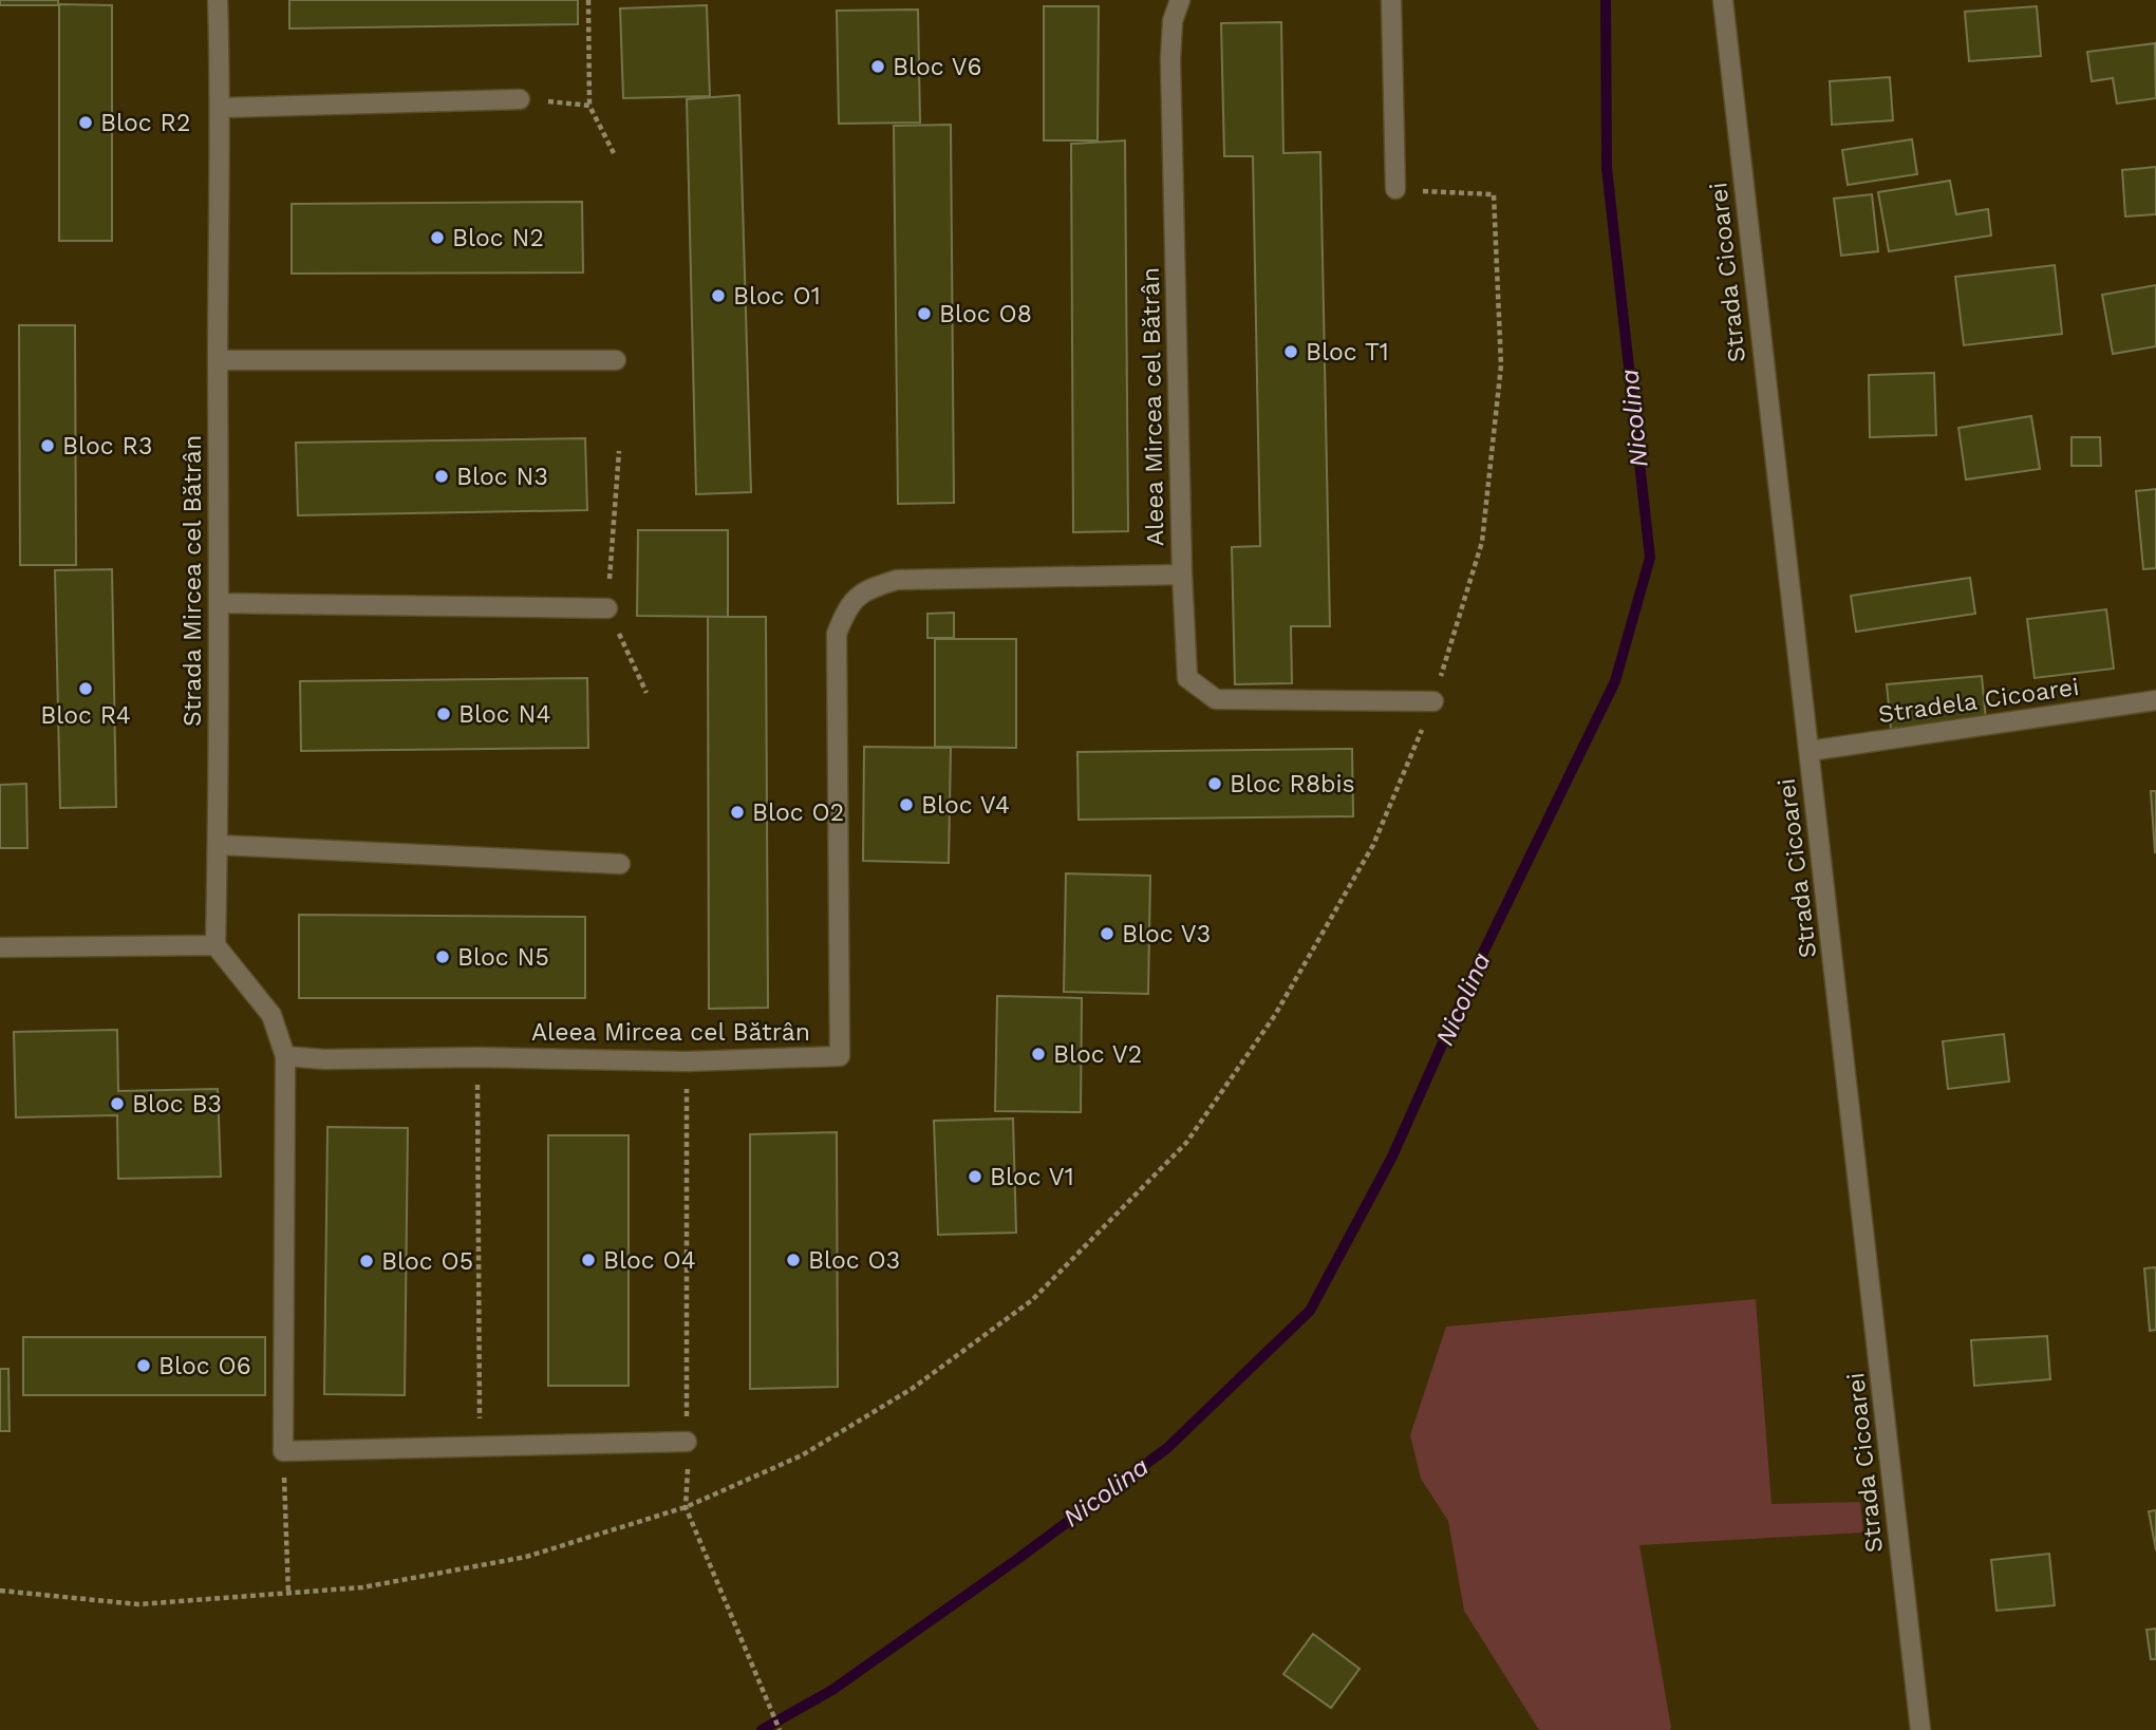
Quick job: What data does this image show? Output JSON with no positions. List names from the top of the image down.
{
  "streets": {
    "street": [
      "Strada Cicoarei",
      "Aleea Mircea cel Bătrân",
      "Strada Mircea cel Bătrân",
      "Stradela Cicoarei"
    ]
  },
  "crossings": [
    ["Strada Cicoarei", "Stradela Cicoarei"]
  ],
  "water": ["Nicolina"],
  "places": [
    "Bloc V6",
    "Bloc R2",
    "Bloc N2",
    "Bloc O1",
    "Bloc O8",
    "Bloc T1",
    "Bloc R3",
    "Bloc N3",
    "Bloc R4",
    "Bloc N4",
    "Bloc R8bis",
    "Bloc V4",
    "Bloc O2",
    "Bloc V3",
    "Bloc N5",
    "Bloc V2",
    "Bloc B3",
    "Bloc V1",
    "Bloc O4",
    "Bloc O3",
    "Bloc O5",
    "Bloc O6"
  ]
}
